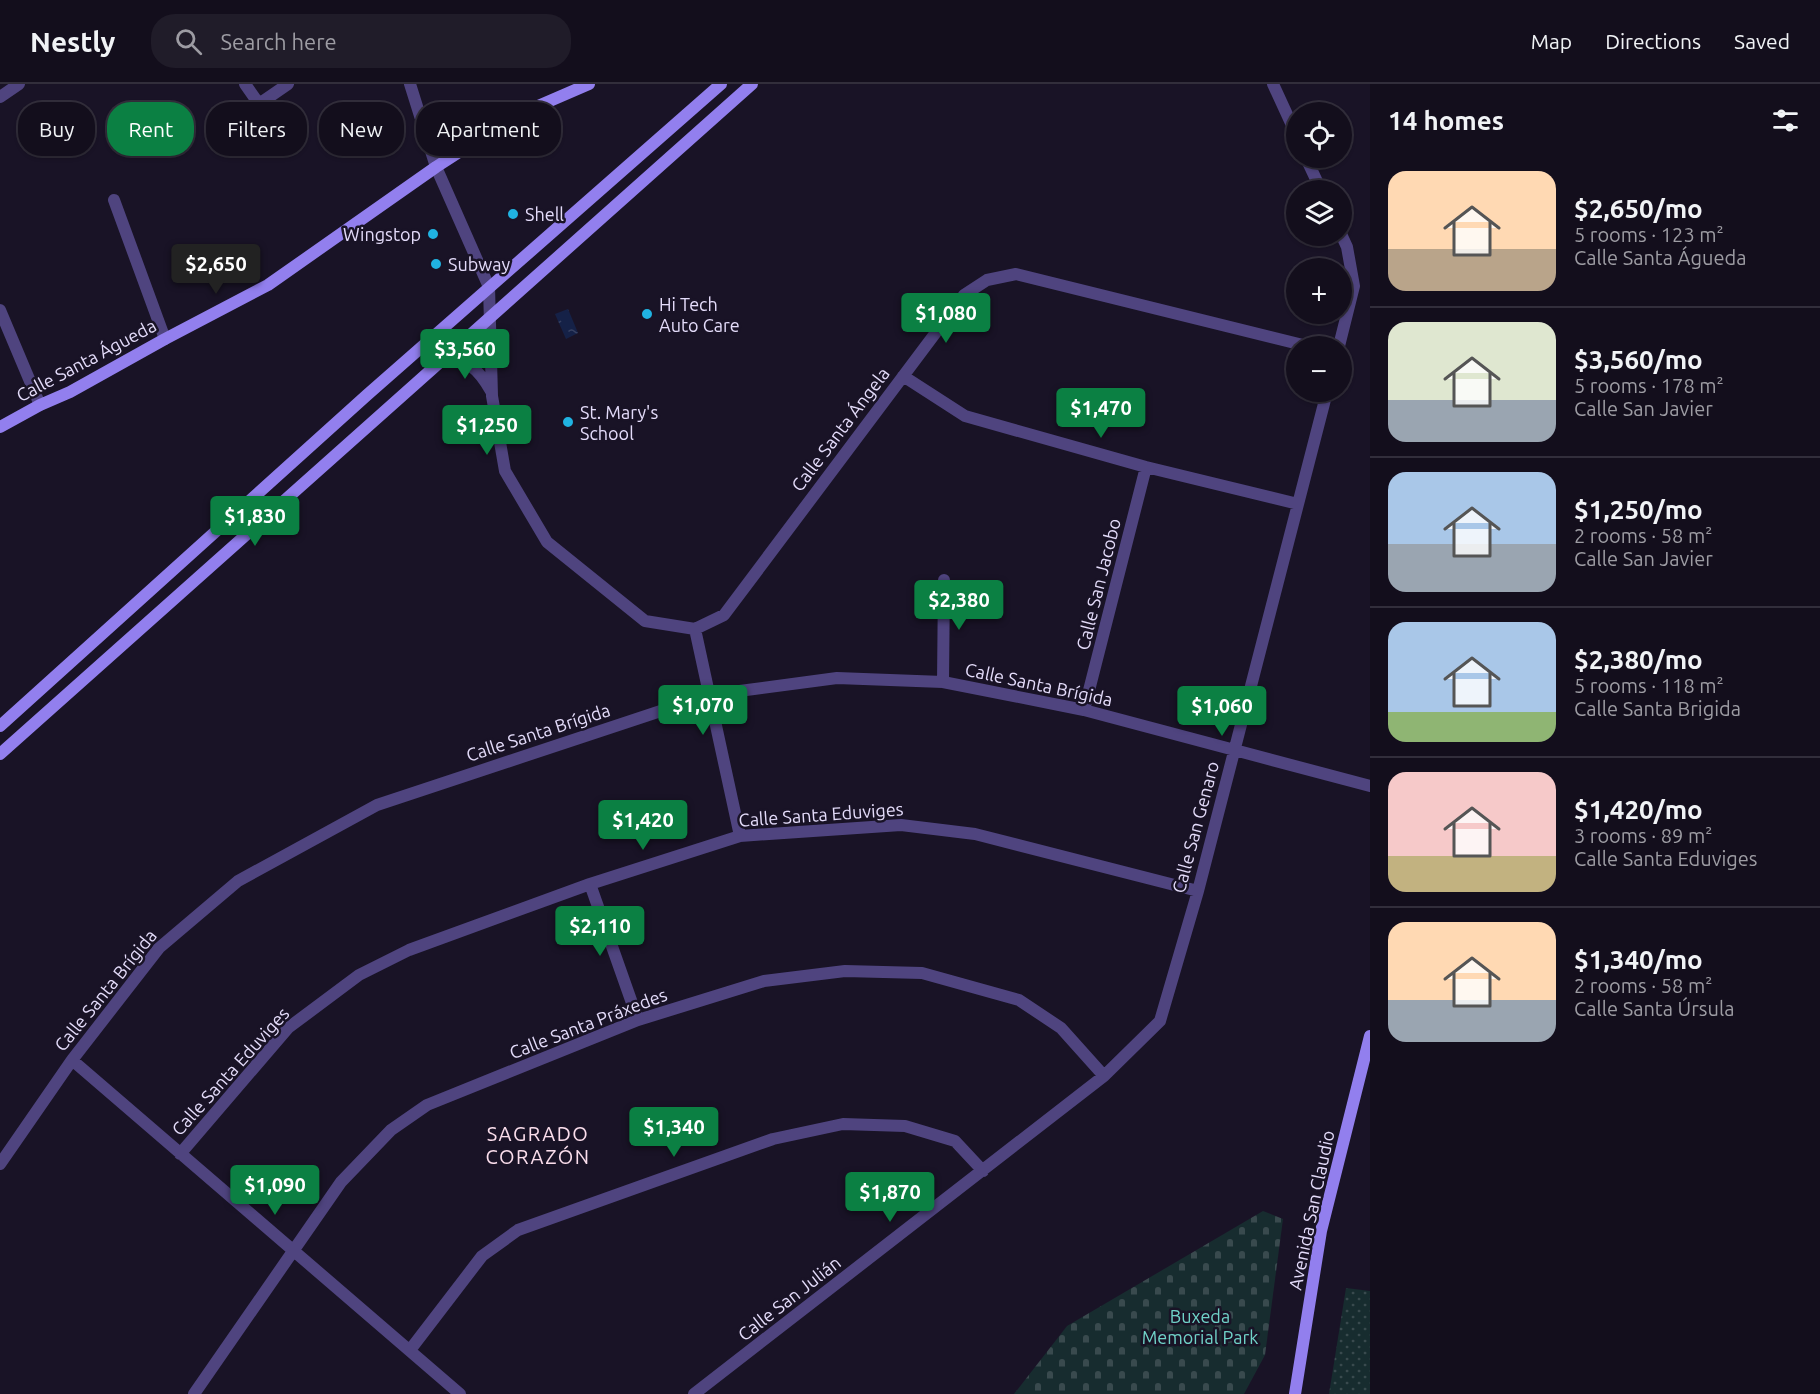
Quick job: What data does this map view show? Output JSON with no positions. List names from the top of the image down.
{
  "streets": {
    "main road": ["Calle Santa Águeda", "Avenida San Claudio"],
    "street": [
      "Calle Santa Ángela",
      "Calle San Jacobo",
      "Calle Santa Brígida",
      "Calle Santa Eduviges",
      "Calle San Genaro",
      "Calle Santa Práxedes",
      "Calle San Julián"
    ]
  },
  "crossings": [
    ["Calle San Jacobo", "Calle Santa Brígida"],
    ["Calle Santa Brígida", "Calle San Genaro"],
    ["Calle Santa Eduviges", "Calle San Genaro"],
    ["Calle San Genaro", "Calle Santa Práxedes"],
    ["Calle San Genaro", "Calle San Julián"],
    ["Calle Santa Práxedes", "Calle San Julián"]
  ],
  "districts": ["SAGRADO CORAZÓN"],
  "parks": ["Buxeda Memorial Park"],
  "places": [
    "Shell",
    "Wingstop",
    "Subway",
    "Hi Tech Auto Care",
    "St. Mary's School"
  ],
  "page": {
    "header": "Nestly",
    "search": "Search here",
    "nav": ["Map", "Directions", "Saved"],
    "heading": "14 homes",
    "map_buttons": ["+", "−"],
    "chip": [
      "Buy",
      "Rent",
      "Filters",
      "New",
      "Apartment"
    ],
    "list": [
      {
        "name": "$2,650/mo",
        "note": "5 rooms · 123 m² · Calle Santa Águeda"
      },
      {
        "name": "$3,560/mo",
        "note": "5 rooms · 178 m² · Calle San Javier"
      },
      {
        "name": "$1,250/mo",
        "note": "2 rooms · 58 m² · Calle San Javier"
      },
      {
        "name": "$2,380/mo",
        "note": "5 rooms · 118 m² · Calle Santa Brigida"
      },
      {
        "name": "$1,420/mo",
        "note": "3 rooms · 89 m² · Calle Santa Eduviges"
      },
      {
        "name": "$1,340/mo",
        "note": "2 rooms · 58 m² · Calle Santa Úrsula"
      }
    ],
    "price": [
      "$2,650",
      "$1,080",
      "$3,560",
      "$1,470",
      "$1,250",
      "$1,830",
      "$2,380",
      "$1,070",
      "$1,060",
      "$1,420",
      "$2,110",
      "$1,340",
      "$1,090",
      "$1,870"
    ]
  }
}
